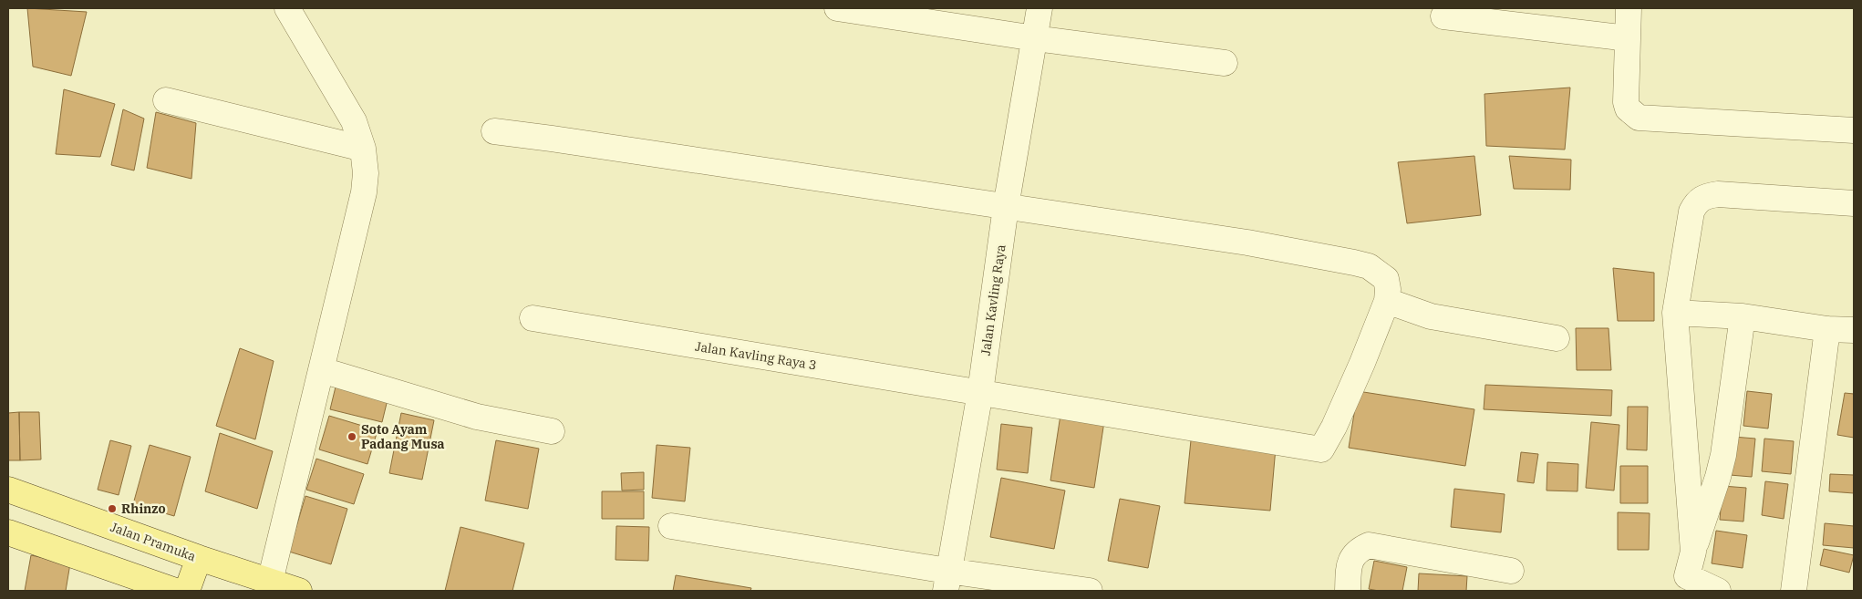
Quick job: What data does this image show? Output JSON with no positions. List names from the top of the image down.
{
  "streets": {
    "main road": ["Jalan Pramuka"],
    "street": ["Jalan Kavling Raya", "Jalan Kavling Raya 3"]
  },
  "crossings": [
    ["Jalan Kavling Raya", "Jalan Kavling Raya 3"]
  ],
  "places": ["Soto Ayam Padang Musa", "Rhinzo"]
}
